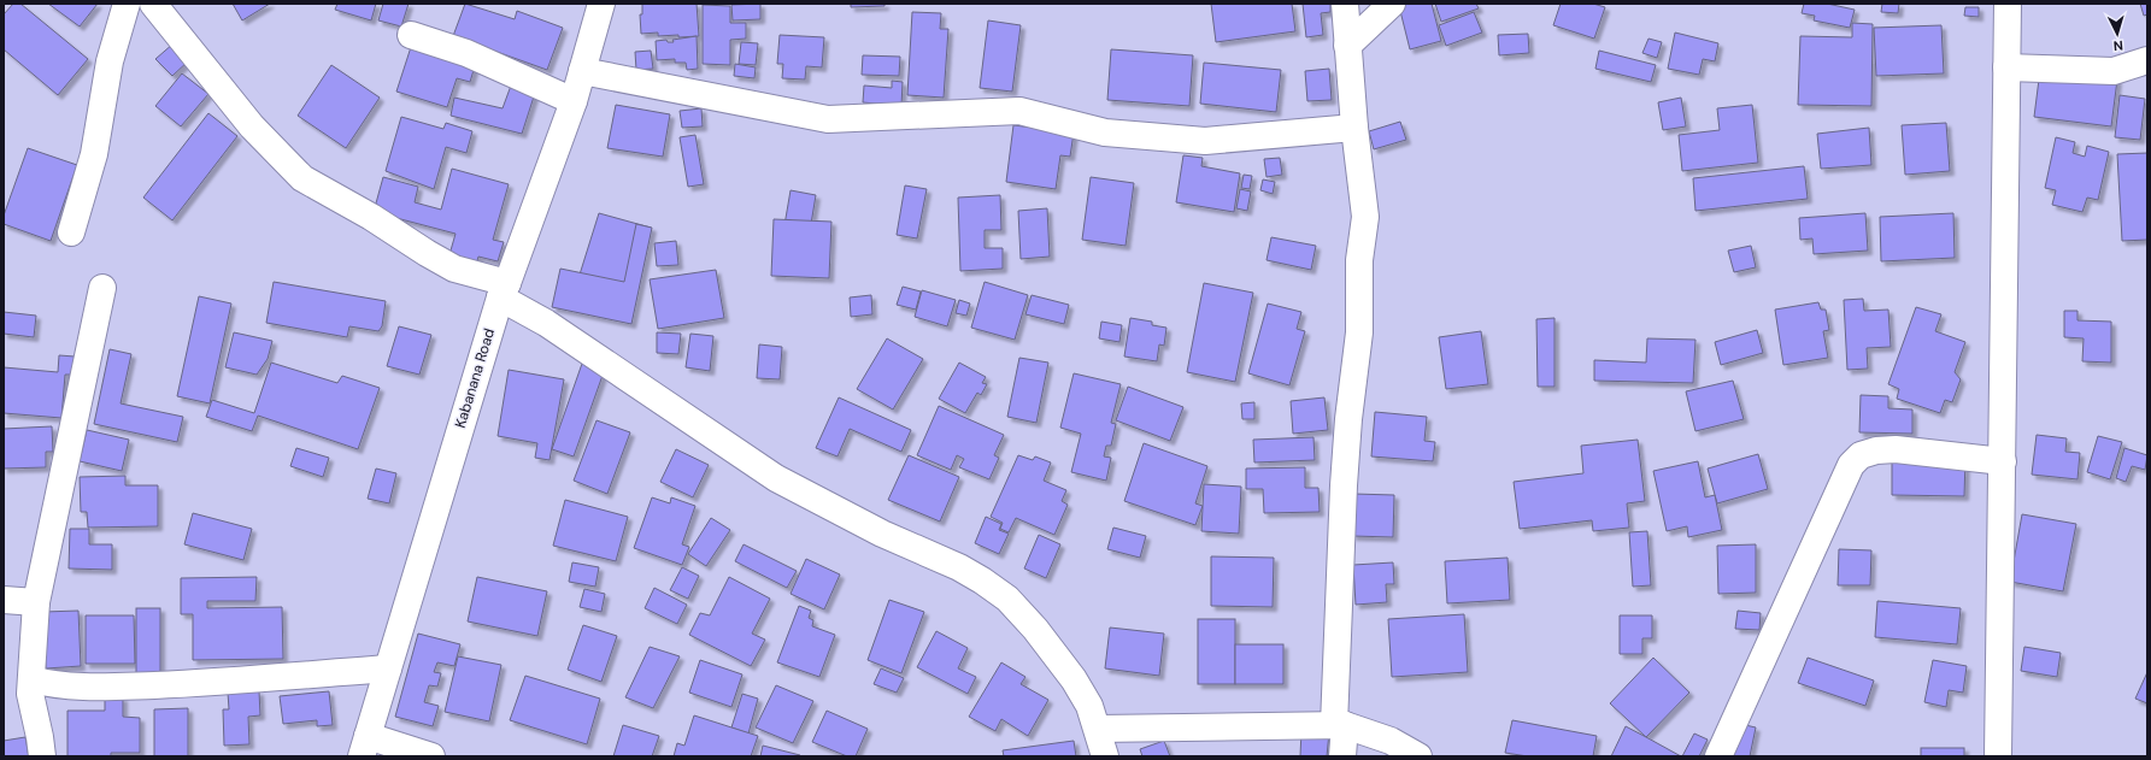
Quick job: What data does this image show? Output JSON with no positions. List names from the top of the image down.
{
  "streets": {
    "street": ["Kabanana Road"]
  },
  "north": "bottom"
}
